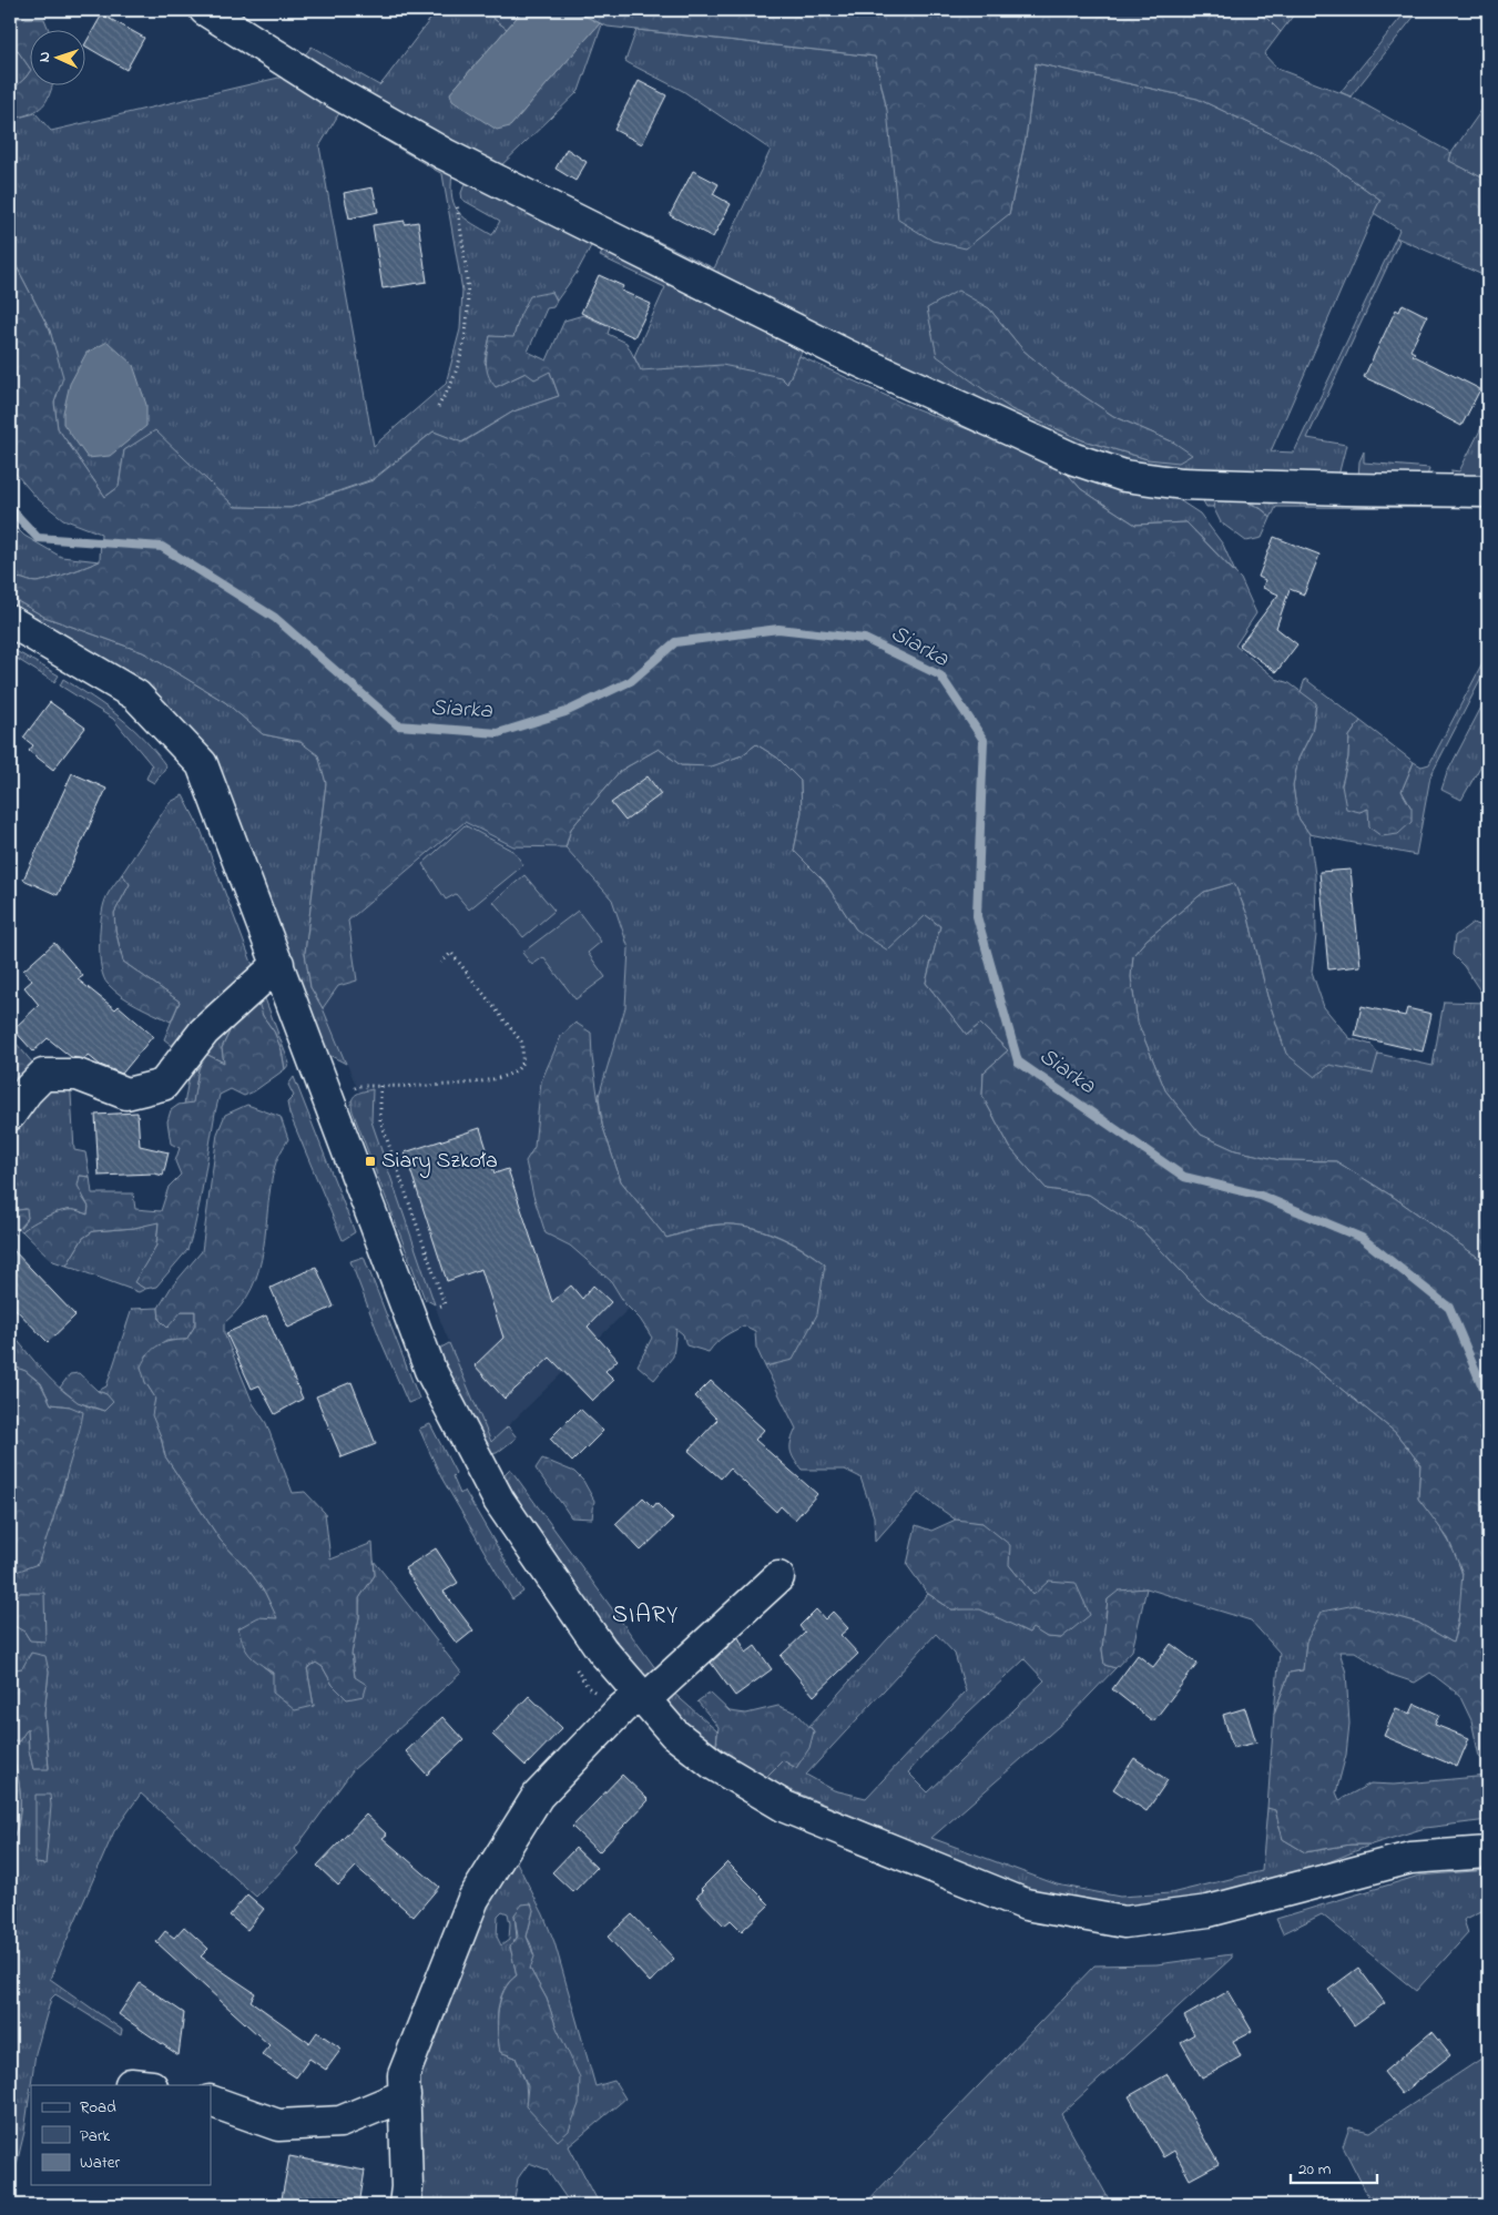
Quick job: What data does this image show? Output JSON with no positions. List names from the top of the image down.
{
  "districts": ["SIARY"],
  "water": ["Siarka"],
  "places": {
    "transit": ["Siary Szkoła"]
  },
  "legend": ["Road", "Park", "Water"],
  "scale_bar": "20 m",
  "north": "left"
}
